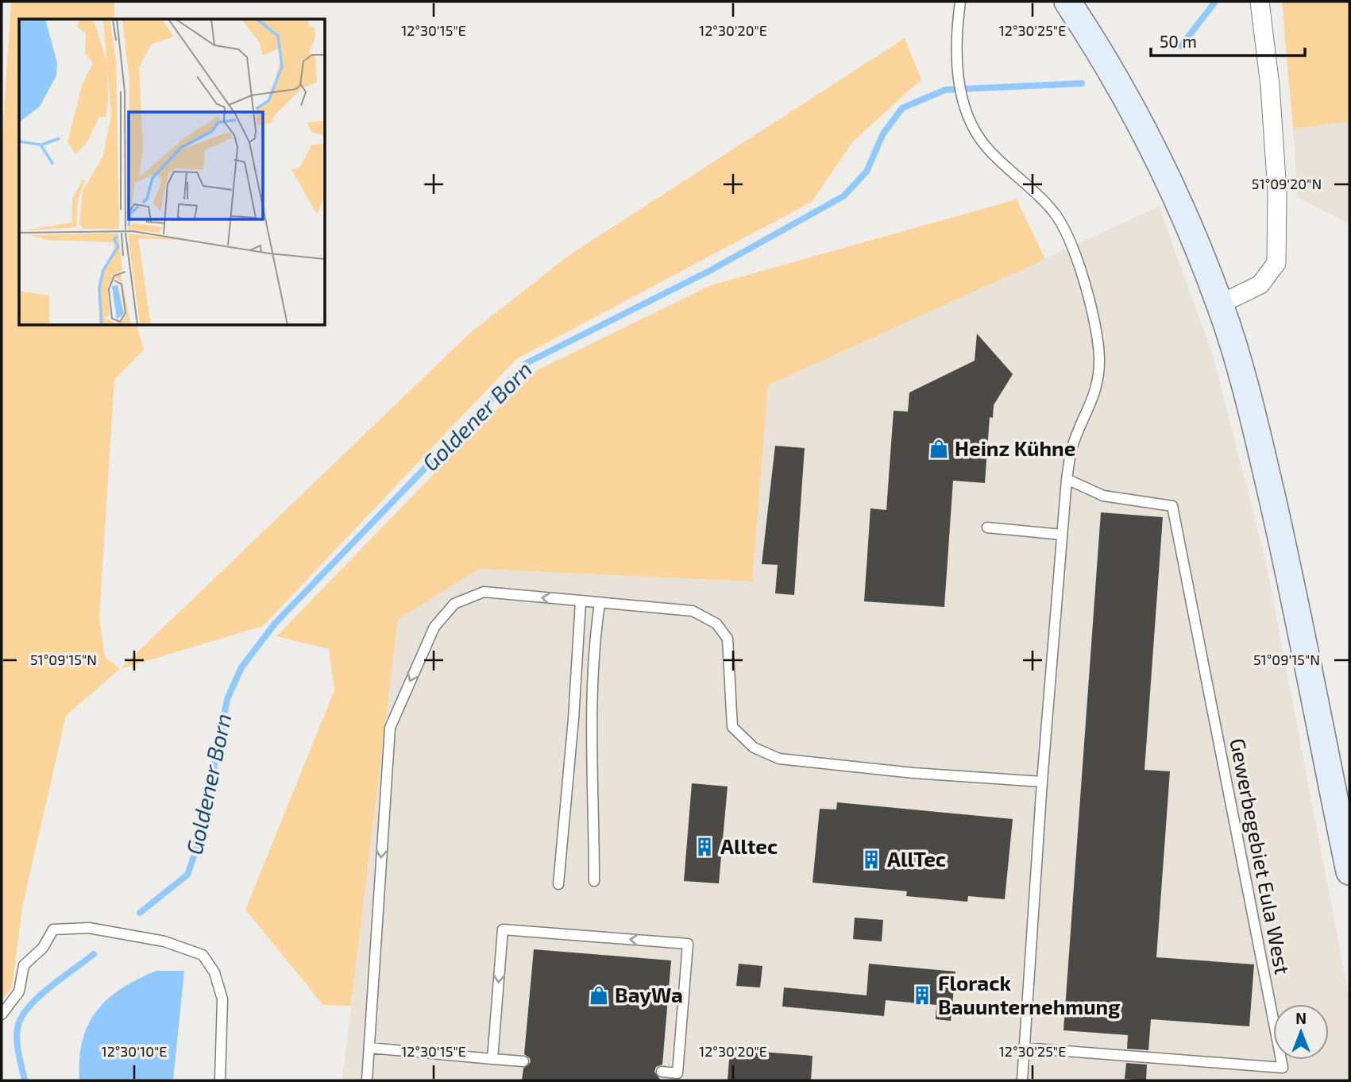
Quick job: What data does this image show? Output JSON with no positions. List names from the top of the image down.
{
  "streets": {
    "lane": ["Gewerbegebiet Eula West"]
  },
  "water": ["Goldener Born"],
  "places": {
    "shop": ["Heinz Kühne", "BayWa"],
    "building": ["Alltec", "AllTec", "Florack Bauunternehmung"]
  },
  "scale_bar": "50 m",
  "north": "top",
  "coordinates": [
    "12°30'15\"E",
    "12°30'20\"E",
    "12°30'25\"E",
    "51°09'20\"N",
    "51°09'15\"N",
    "12°30'10\"E"
  ]
}
